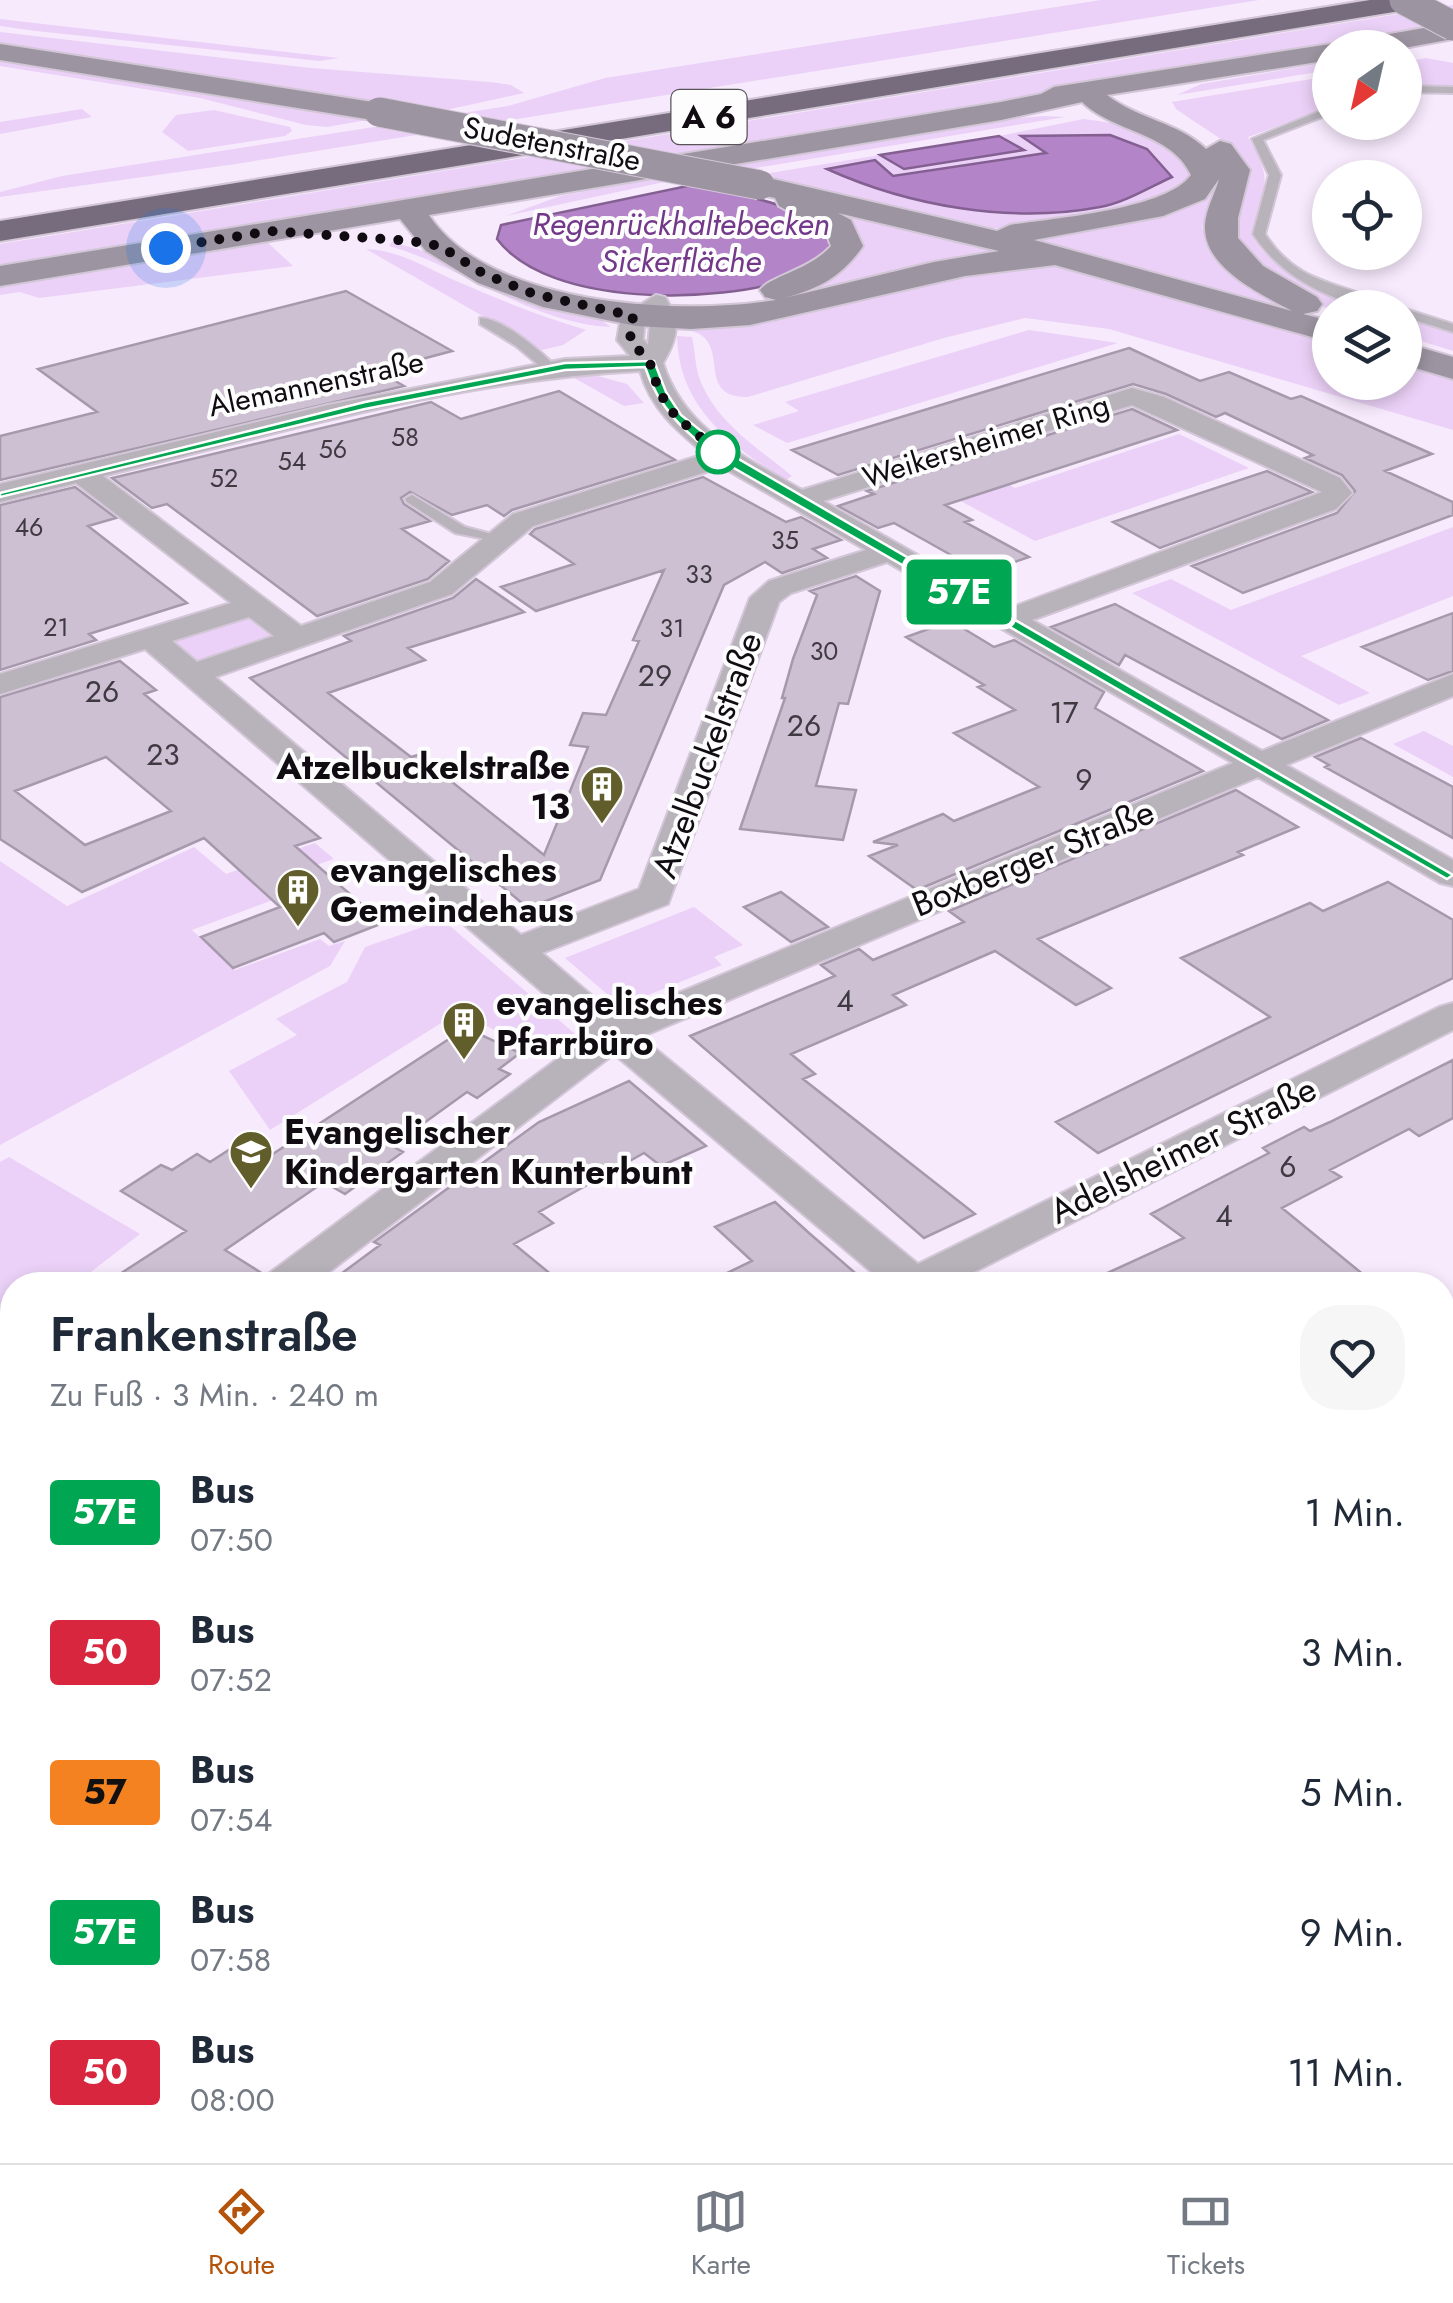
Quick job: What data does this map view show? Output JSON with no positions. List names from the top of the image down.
{
  "streets": {
    "highway": ["A 6"],
    "main road": ["Sudetenstraße"],
    "street": [
      "Alemannenstraße",
      "Weikersheimer Ring",
      "Atzelbuckelstraße",
      "Boxberger Straße",
      "Adelsheimer Straße"
    ]
  },
  "water": ["Regenrückhaltebecken Sickerfläche"],
  "places": {
    "building": ["Atzelbuckelstraße 13", "evangelisches Gemeindehaus", "evangelisches Pfarrbüro"],
    "school or university": ["Evangelischer Kindergarten Kunterbunt"]
  },
  "lines": ["bus line 57E"],
  "house_numbers": [
    "58",
    "56",
    "54",
    "52",
    "46",
    "35",
    "33",
    "21",
    "31",
    "30",
    "29",
    "26",
    "17",
    "26",
    "23",
    "9",
    "4",
    "6",
    "4"
  ],
  "north": "bottom left",
  "page": {
    "on_map": "57E",
    "heading": ["Frankenstraße", "Zu Fuß · 3 Min. · 240 m"],
    "list": [
      {
        "mark": "57E",
        "name": "Bus",
        "note": "07:50",
        "value": "1 Min."
      },
      {
        "mark": "50",
        "name": "Bus",
        "note": "07:52",
        "value": "3 Min."
      },
      {
        "mark": "57",
        "name": "Bus",
        "note": "07:54",
        "value": "5 Min."
      },
      {
        "mark": "57E",
        "name": "Bus",
        "note": "07:58",
        "value": "9 Min."
      },
      {
        "mark": "50",
        "name": "Bus",
        "note": "08:00",
        "value": "11 Min."
      }
    ],
    "tabs": ["Route", "Karte", "Tickets"]
  }
}
